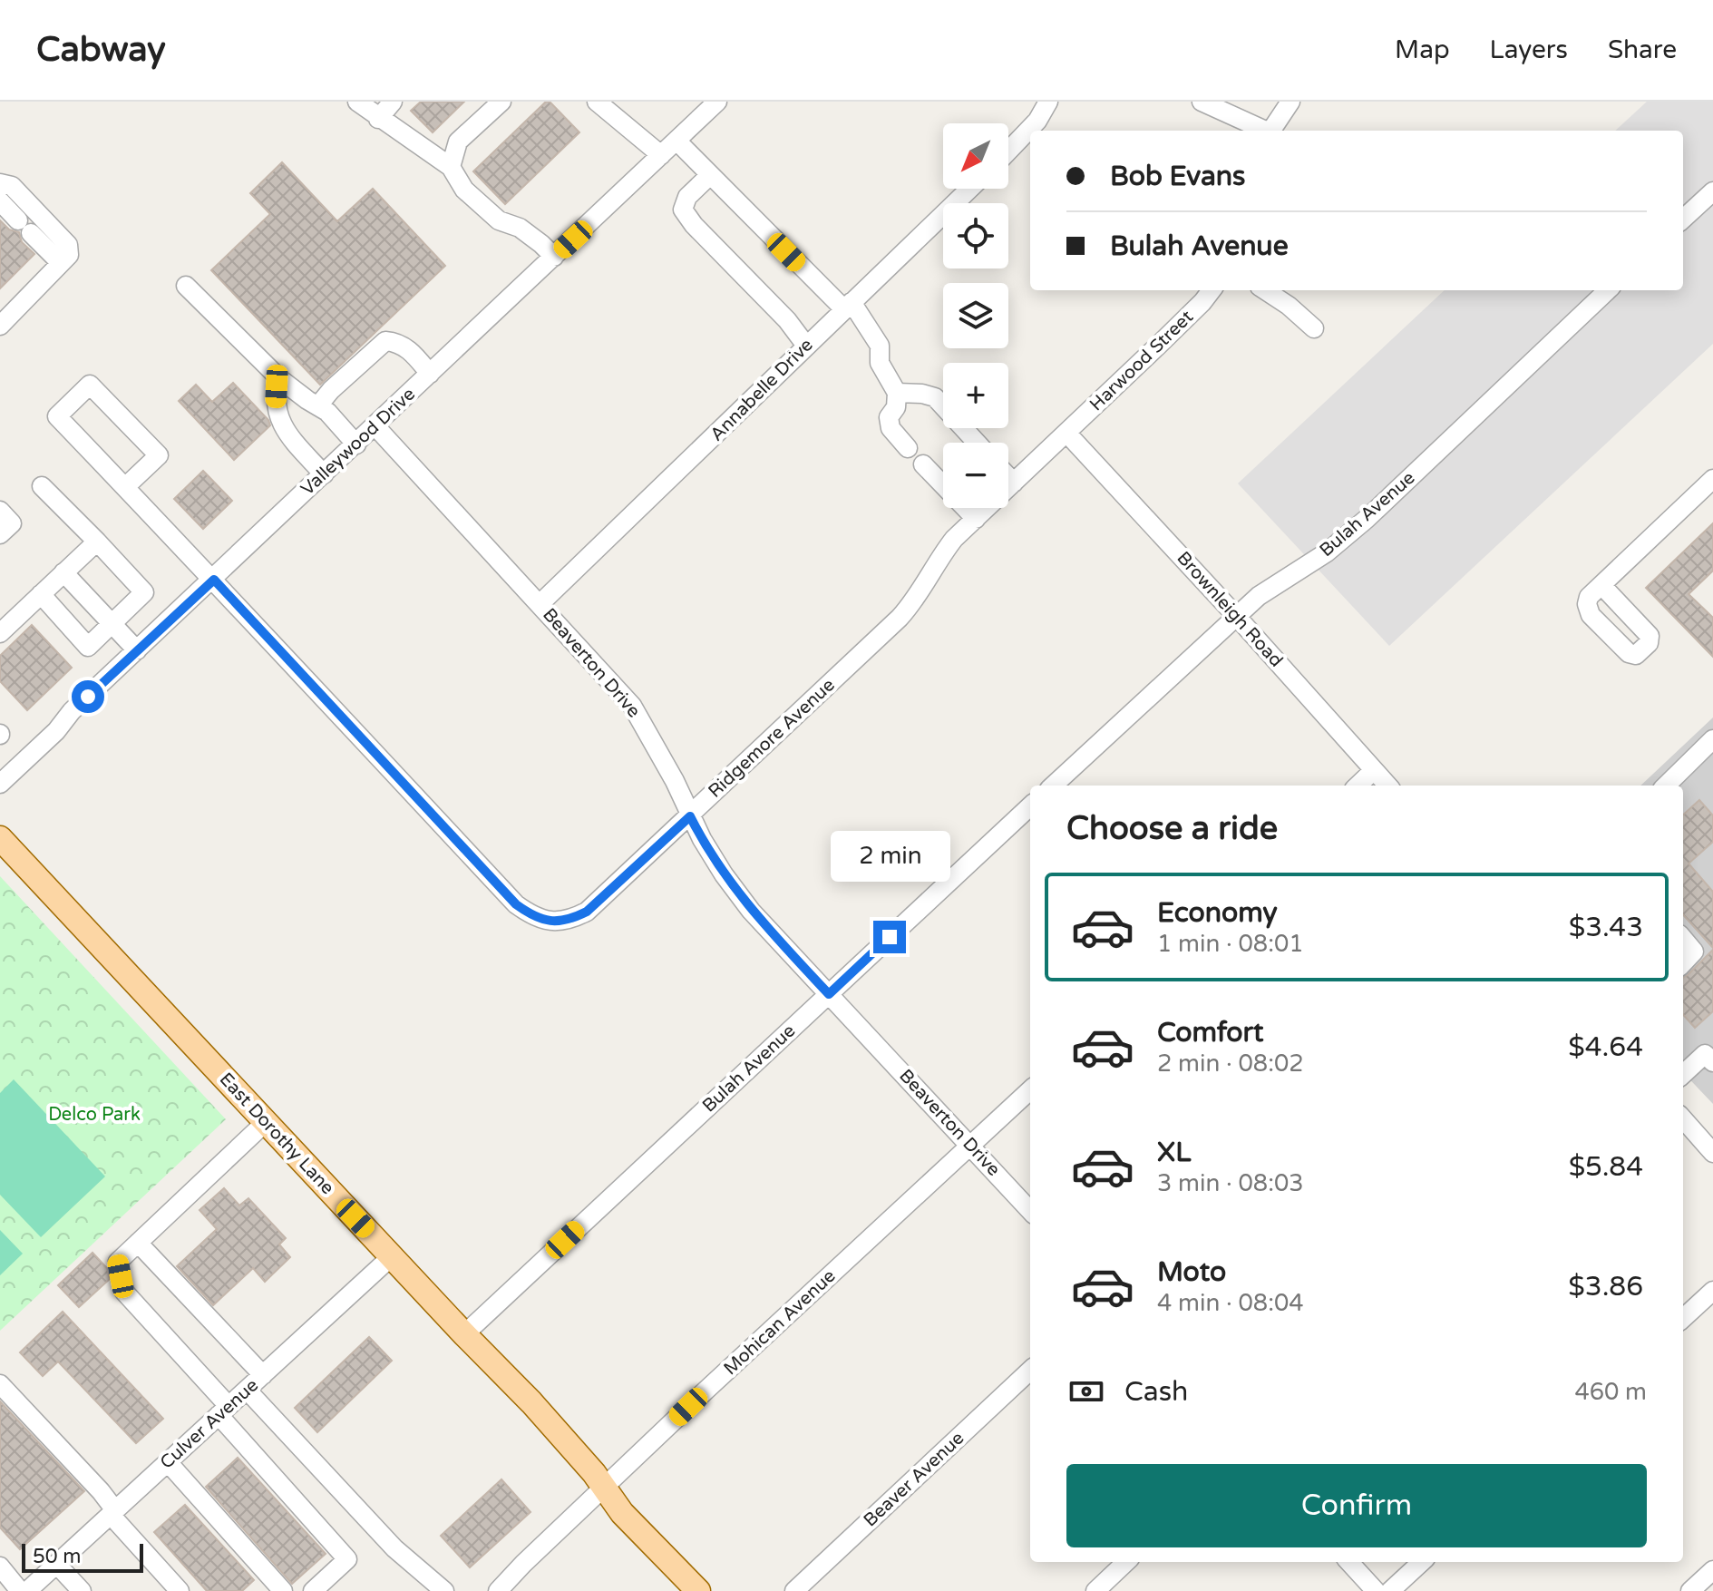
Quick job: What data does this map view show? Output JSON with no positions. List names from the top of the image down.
{
  "streets": {
    "main road": ["East Dorothy Lane"],
    "street": [
      "Harwood Street",
      "Annabelle Drive",
      "Valleywood Drive",
      "Bulah Avenue",
      "Brownleigh Road",
      "Beaverton Drive",
      "Ridgemore Avenue",
      "Mohican Avenue",
      "Culver Avenue",
      "Beaver Avenue"
    ]
  },
  "crossings": [
    ["Harwood Street", "Brownleigh Road"],
    ["Harwood Street", "Ridgemore Avenue"],
    ["Annabelle Drive", "Beaverton Drive"],
    ["Valleywood Drive", "Beaverton Drive"],
    ["Valleywood Drive", "Ridgemore Avenue"],
    ["Bulah Avenue", "Brownleigh Road"],
    ["Bulah Avenue", "Beaverton Drive"],
    ["Bulah Avenue", "East Dorothy Lane"],
    ["Brownleigh Road", "Ridgemore Avenue"],
    ["Beaverton Drive", "Ridgemore Avenue"],
    ["Beaverton Drive", "Mohican Avenue"],
    ["East Dorothy Lane", "Mohican Avenue"],
    ["East Dorothy Lane", "Culver Avenue"]
  ],
  "parks": ["Delco Park"],
  "scale_bar": "50 m",
  "north": "bottom left",
  "page": {
    "header": "Cabway",
    "nav": ["Map", "Layers", "Share"],
    "map_buttons": ["+", "−"],
    "banner": ["Bob Evans", "Bulah Avenue"],
    "heading": "Choose a ride",
    "bubble": "2 min",
    "list": [
      {
        "name": "Economy",
        "note": "1 min · 08:01",
        "value": "$3.43"
      },
      {
        "name": "Comfort",
        "note": "2 min · 08:02",
        "value": "$4.64"
      },
      {
        "name": "XL",
        "note": "3 min · 08:03",
        "value": "$5.84"
      },
      {
        "name": "Moto",
        "note": "4 min · 08:04",
        "value": "$3.86"
      }
    ],
    "pay": ["Cash", "460 m"],
    "buttons": "Confirm",
    "scale": "50 m"
  }
}
